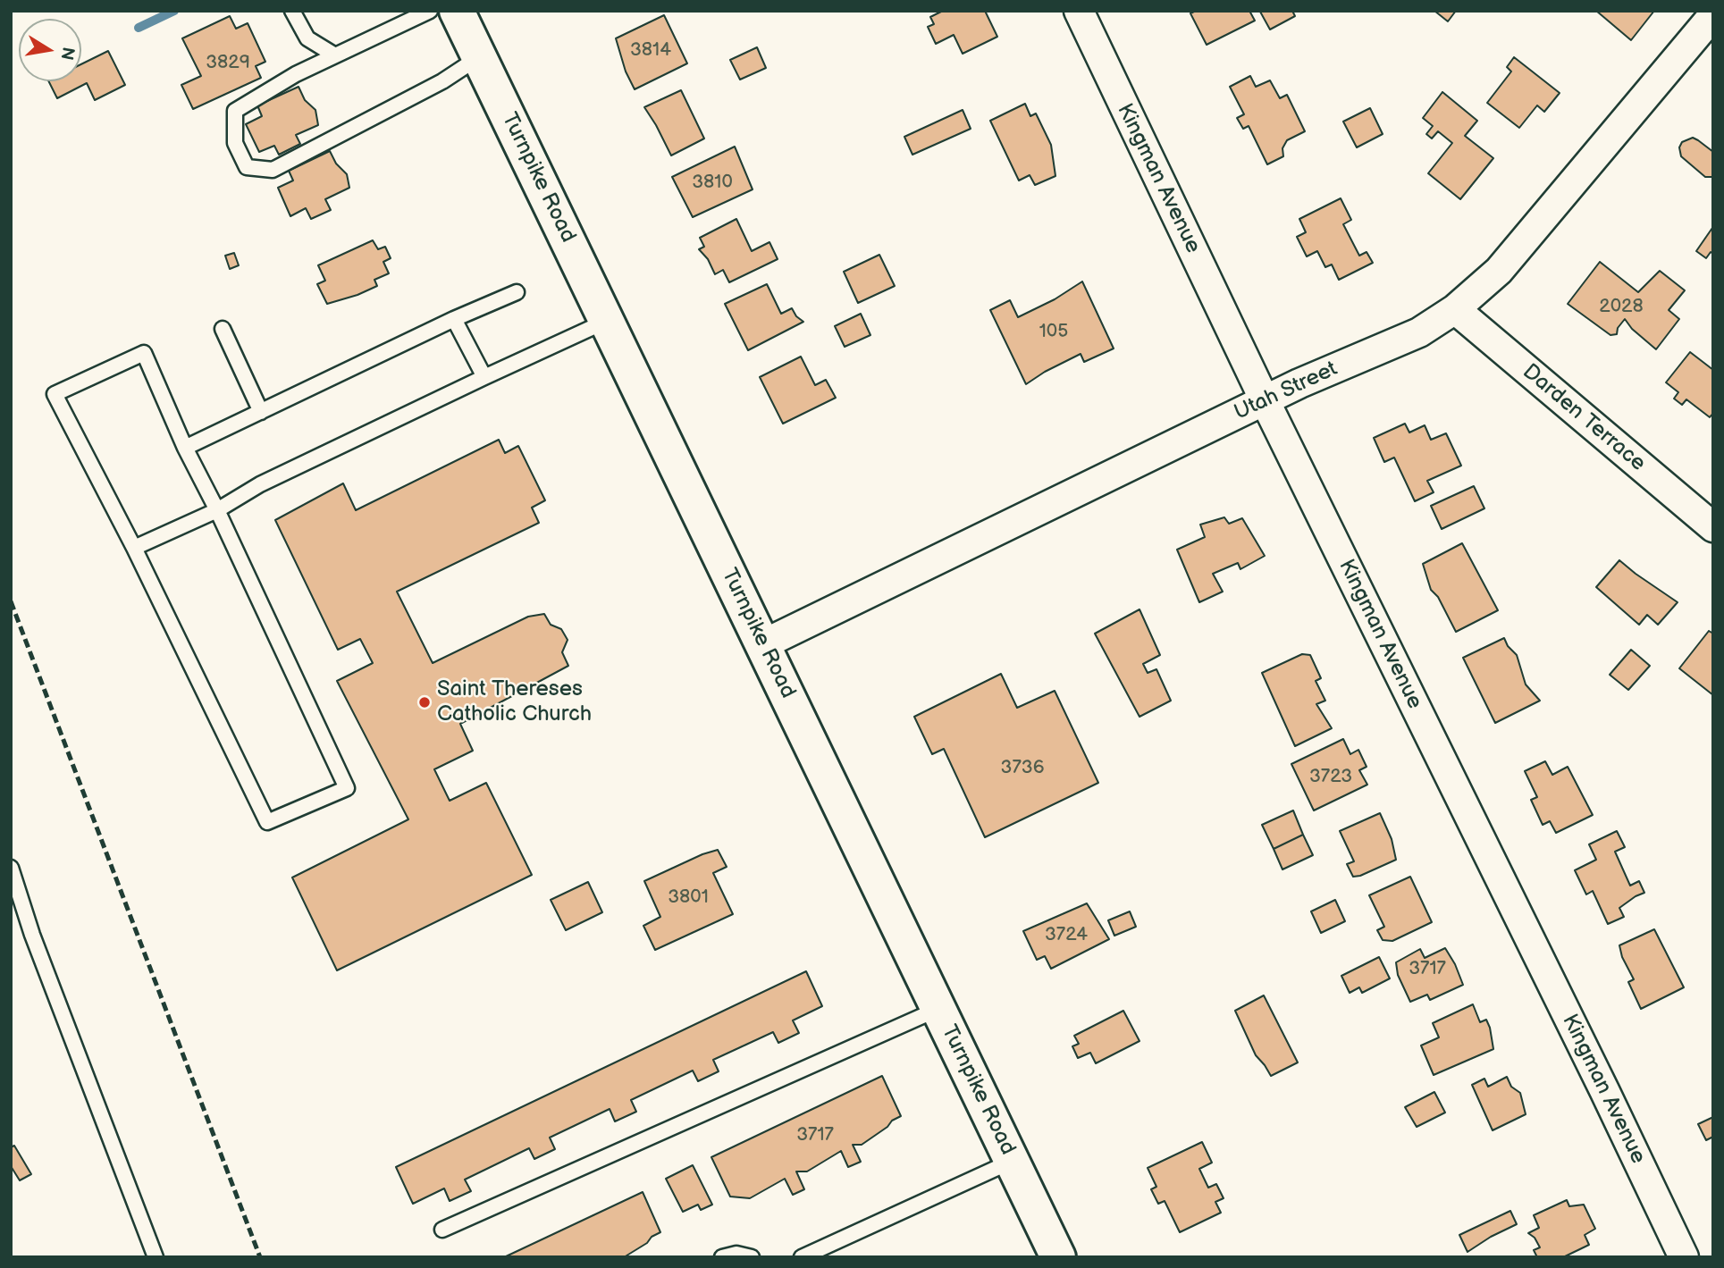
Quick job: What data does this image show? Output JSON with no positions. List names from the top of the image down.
{
  "streets": {
    "main road": ["Turnpike Road"],
    "street": ["Kingman Avenue", "Utah Street", "Darden Terrace"]
  },
  "crossings": [
    ["Turnpike Road", "Utah Street"],
    ["Kingman Avenue", "Utah Street"],
    ["Utah Street", "Darden Terrace"]
  ],
  "places": ["Saint Thereses Catholic Church"],
  "house_numbers": [
    "3814",
    "3829",
    "3810",
    "2028",
    "105",
    "3736",
    "3723",
    "3801",
    "3724",
    "3717",
    "3717"
  ],
  "north": "right"
}
